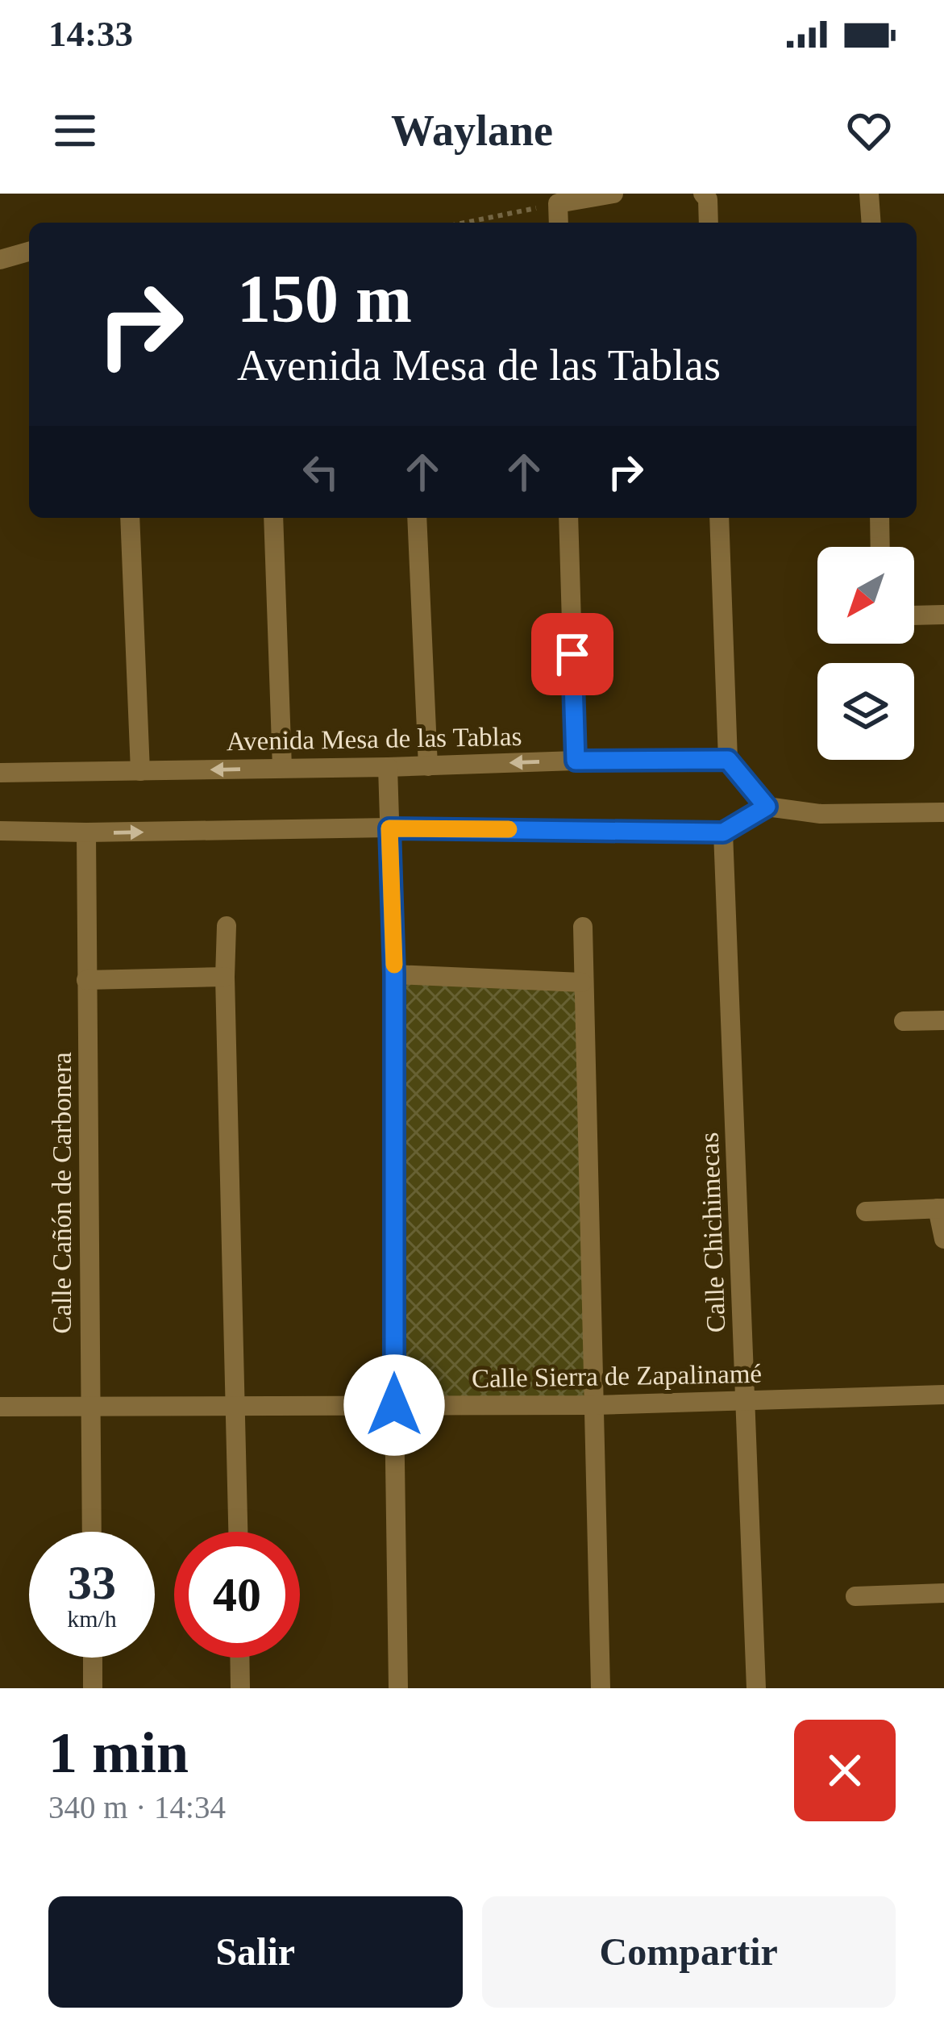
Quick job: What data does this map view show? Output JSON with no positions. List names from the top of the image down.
{
  "streets": {
    "street": [
      "Avenida Mesa de las Tablas",
      "Calle Cañón de Carbonera",
      "Calle Chichimecas",
      "Calle Sierra de Zapalinamé"
    ]
  },
  "crossings": [
    ["Calle Cañón de Carbonera", "Calle Sierra de Zapalinamé"],
    ["Calle Chichimecas", "Calle Sierra de Zapalinamé"]
  ],
  "north": "bottom left",
  "page": {
    "status": "14:33",
    "header": "Waylane",
    "turn": ["150 m", "Avenida Mesa de las Tablas"],
    "speed": "33 km/h",
    "limit": "40",
    "heading": ["1 min", "340 m · 14:34"],
    "buttons": ["Salir", "Compartir"]
  }
}
